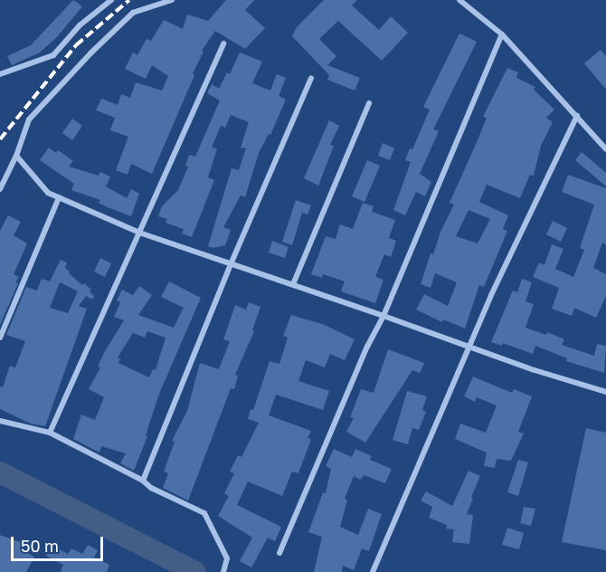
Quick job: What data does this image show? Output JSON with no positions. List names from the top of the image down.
{
  "scale_bar": "50 m"
}
